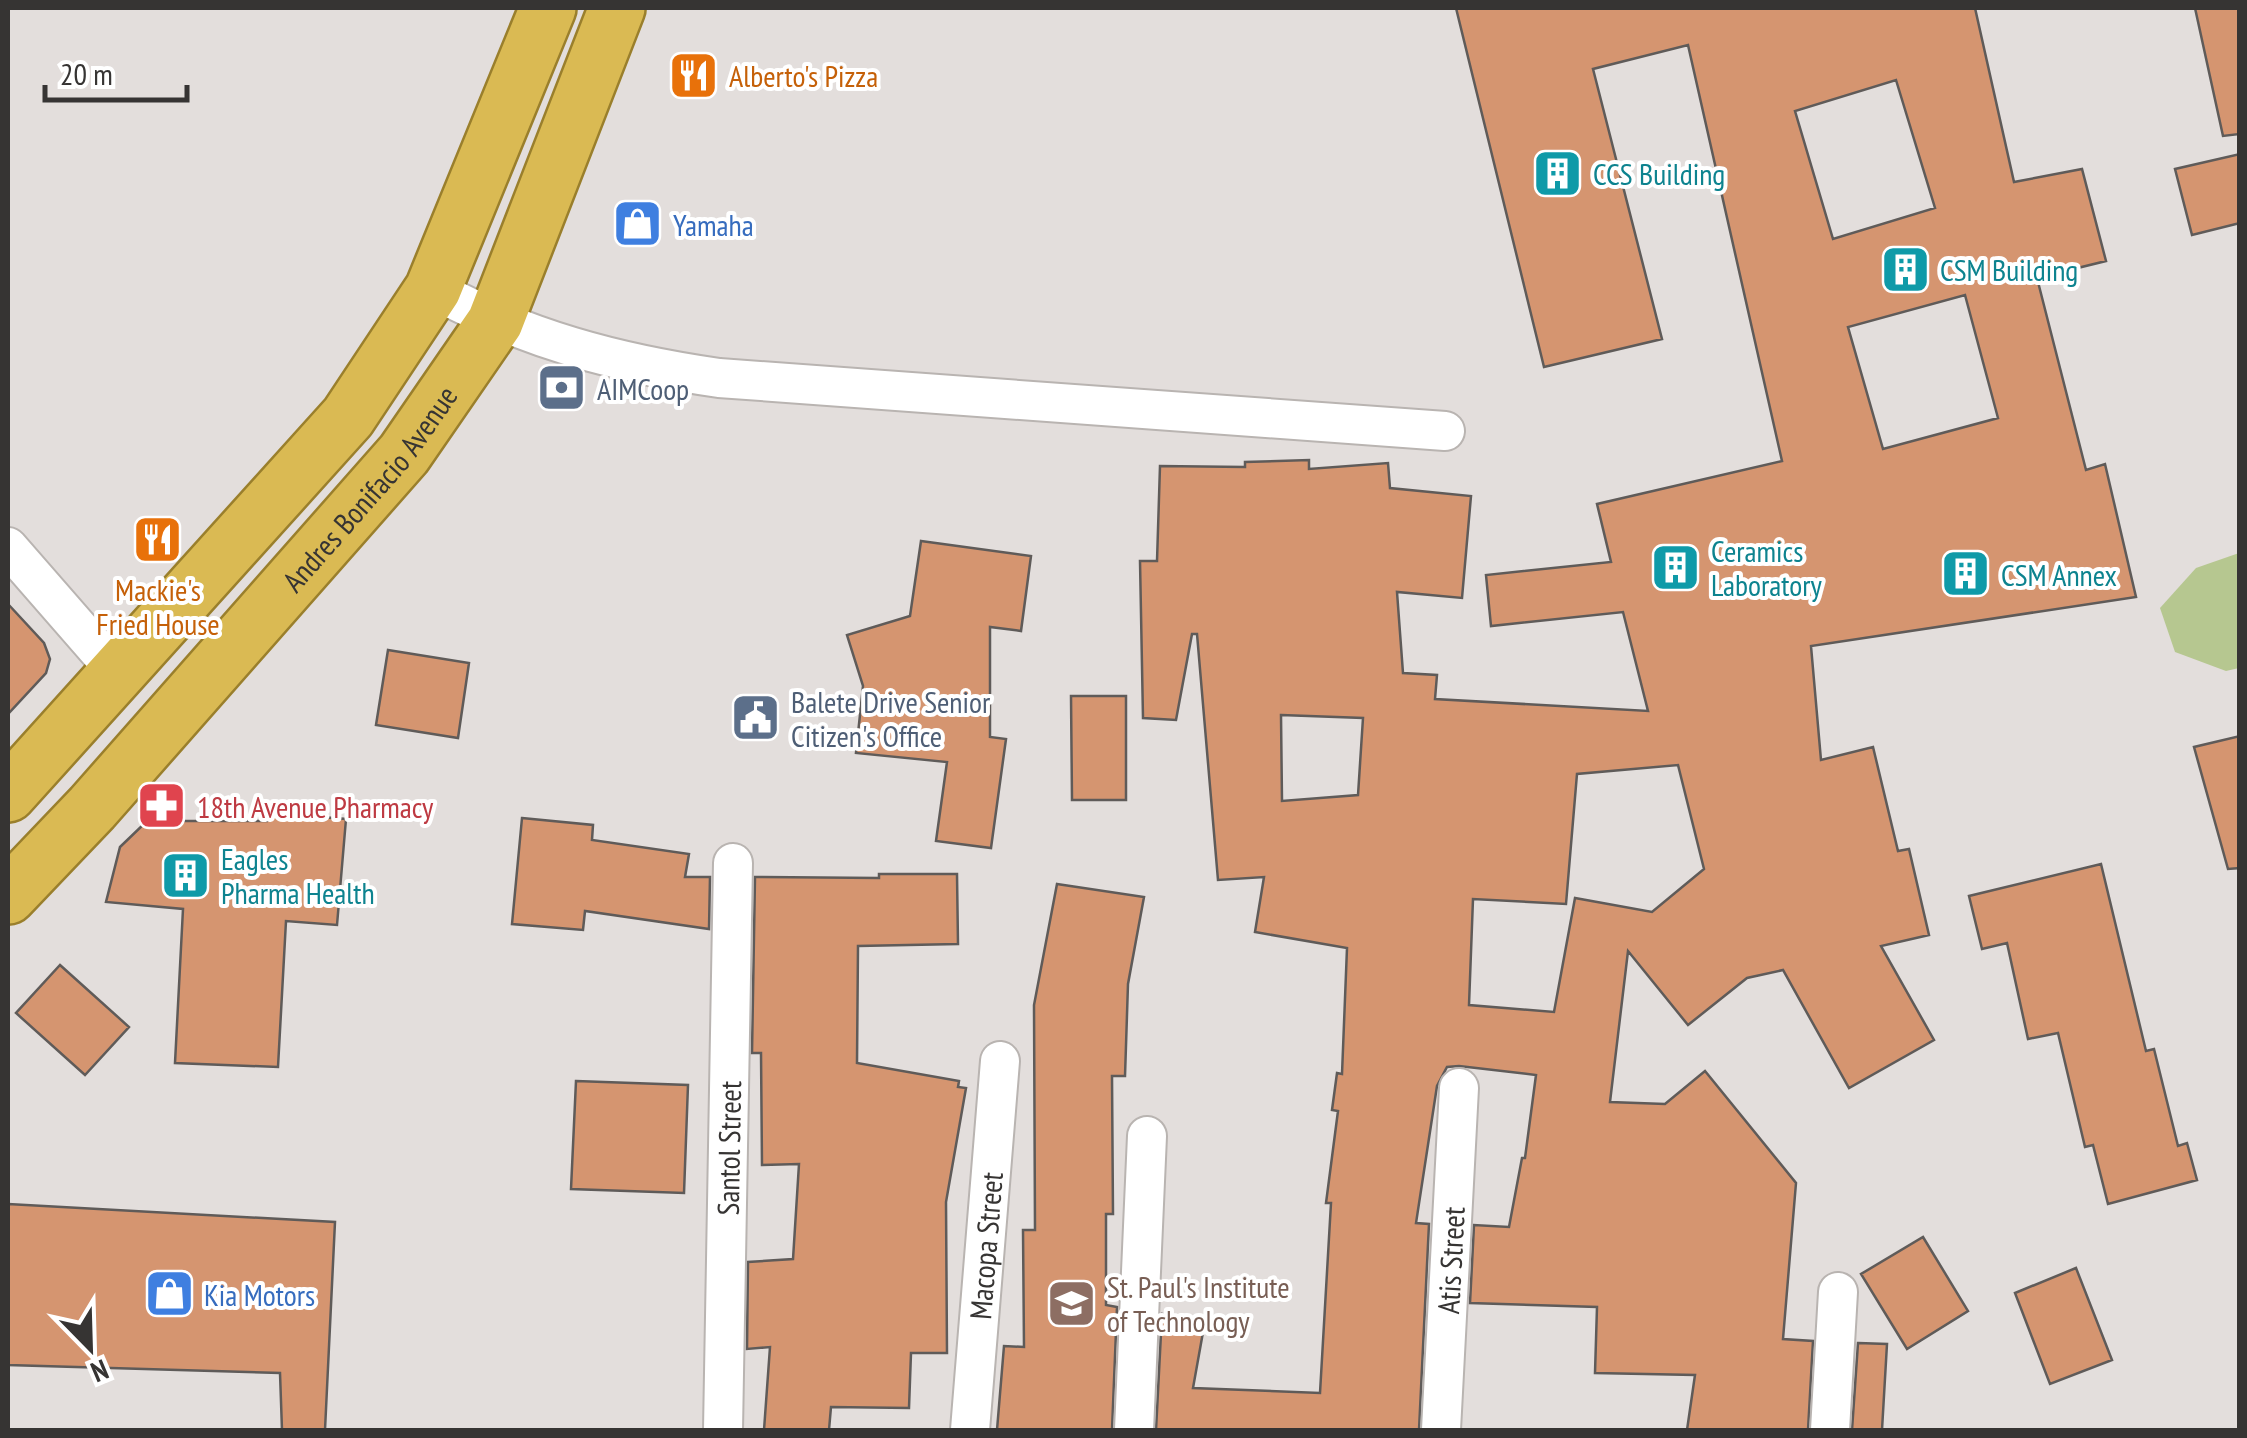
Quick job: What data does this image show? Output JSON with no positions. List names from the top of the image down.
{
  "streets": {
    "highway": ["Andres Bonifacio Avenue"],
    "street": ["Santol Street", "Macopa Street", "Atis Street"]
  },
  "places": {
    "restaurant": ["Alberto's Pizza", "Mackie's Fried House"],
    "building": [
      "CCS Building",
      "CSM Building",
      "Ceramics Laboratory",
      "CSM Annex",
      "Eagles Pharma Health"
    ],
    "shop": ["Yamaha", "Kia Motors"],
    "bank": ["AIMCoop"],
    "public building": ["Balete Drive Senior Citizen's Office"],
    "pharmacy": ["18th Avenue Pharmacy"],
    "school or university": ["St. Paul's Institute of Technology"]
  },
  "scale_bar": "20 m",
  "north": "bottom right"
}
